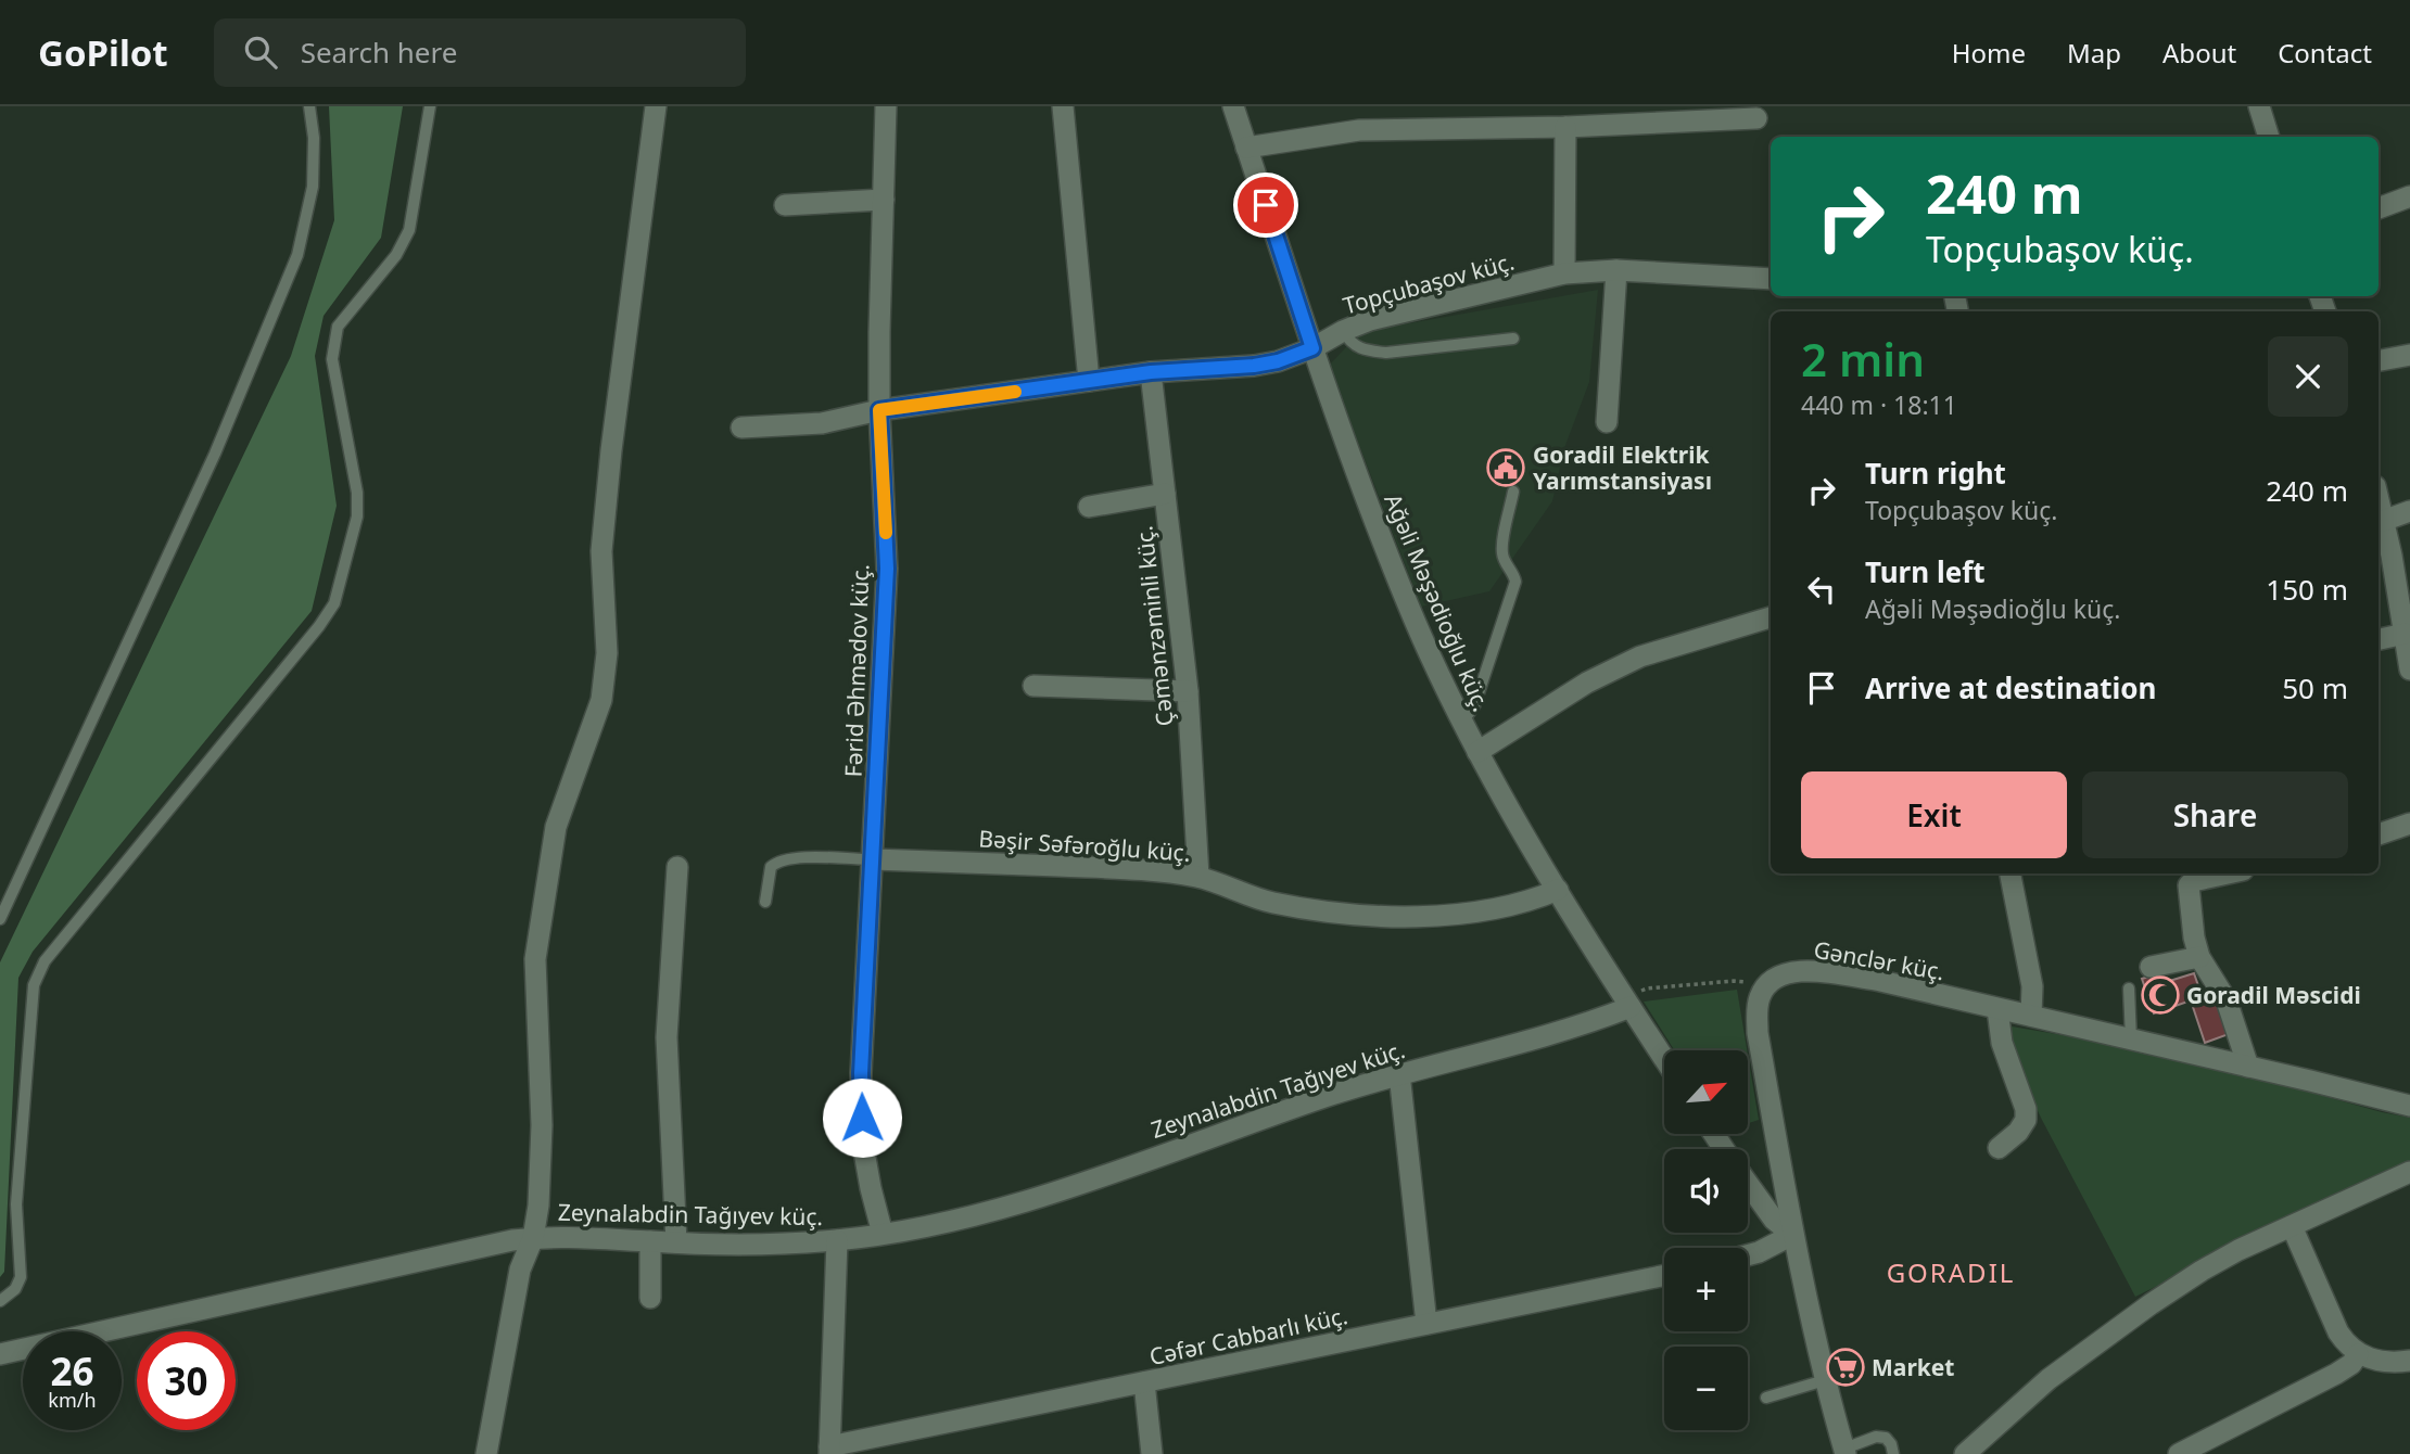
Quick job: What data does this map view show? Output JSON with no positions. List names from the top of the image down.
{
  "streets": {
    "street": [
      "Topçubaşov küç.",
      "Ağəli Məşədioğlu küç.",
      "Çəmənzəminli küç.",
      "Fərid Əhmədov küç.",
      "Bəşir Səfəroğlu küç.",
      "Gənclər küç.",
      "Zeynalabdin Tağıyev küç.",
      "Cəfər Cabbarlı küç."
    ]
  },
  "crossings": [
    ["Topçubaşov küç.", "Ağəli Məşədioğlu küç."],
    ["Topçubaşov küç.", "Çəmənzəminli küç."],
    ["Topçubaşov küç.", "Fərid Əhmədov küç."],
    ["Ağəli Məşədioğlu küç.", "Bəşir Səfəroğlu küç."],
    ["Ağəli Məşədioğlu küç.", "Zeynalabdin Tağıyev küç."],
    ["Çəmənzəminli küç.", "Bəşir Səfəroğlu küç."],
    ["Fərid Əhmədov küç.", "Bəşir Səfəroğlu küç."],
    ["Fərid Əhmədov küç.", "Zeynalabdin Tağıyev küç."]
  ],
  "districts": ["GORADIL"],
  "places": {
    "public building": ["Goradil Elektrik Yarımstansiyası"],
    "mosque": ["Goradil Məscidi"],
    "supermarket": ["Market"]
  },
  "north": "top right",
  "page": {
    "header": "GoPilot",
    "search": "Search here",
    "nav": [
      "Home",
      "Map",
      "About",
      "Contact"
    ],
    "turn": ["240 m", "Topçubaşov küç."],
    "heading": ["2 min", "440 m · 18:11"],
    "list": [
      {
        "name": "Turn right",
        "note": "Topçubaşov küç.",
        "value": "240 m"
      },
      {
        "name": "Turn left",
        "note": "Ağəli Məşədioğlu küç.",
        "value": "150 m"
      },
      {
        "name": "Arrive at destination",
        "value": "50 m"
      }
    ],
    "buttons": ["Exit", "Share"],
    "map_buttons": ["+", "−"],
    "speed": "26 km/h",
    "limit": "30"
  }
}
